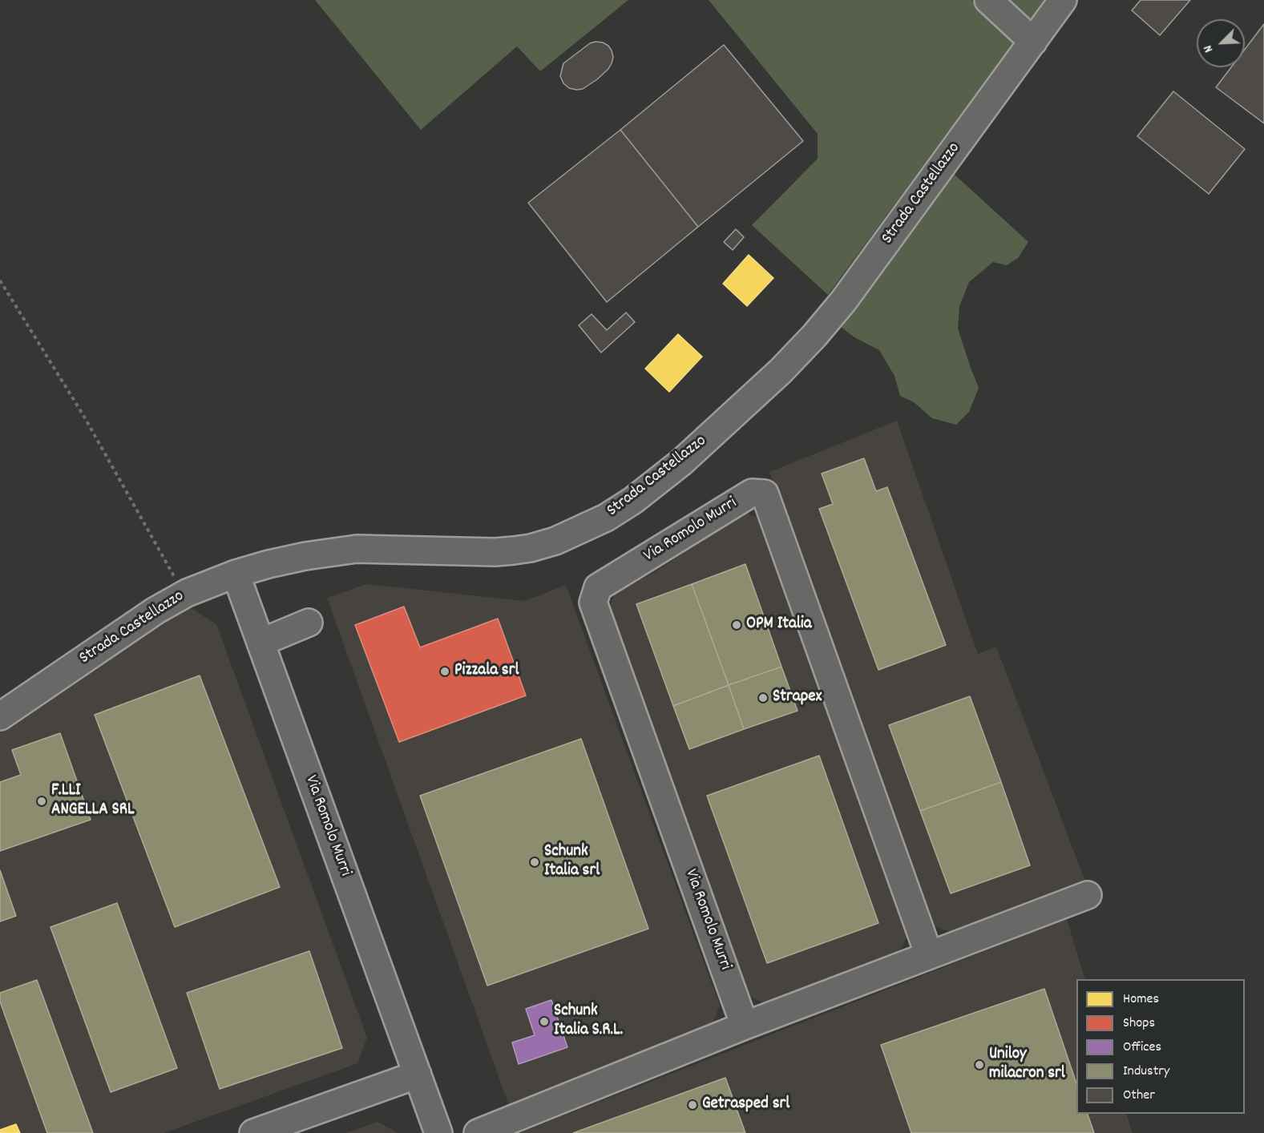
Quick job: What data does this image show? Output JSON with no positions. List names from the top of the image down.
{
  "streets": {
    "street": ["Strada Castellazzo", "Via Romolo Murri"]
  },
  "crossings": [
    ["Strada Castellazzo", "Via Romolo Murri"]
  ],
  "places": [
    "OPM Italia",
    "Pizzala srl",
    "Strapex",
    "F.LLI ANGELLA SRL",
    "Schunk Italia srl",
    "Schunk Italia S.R.L.",
    "Uniloy milacron srl",
    "Getrasped srl"
  ],
  "legend": [
    "Homes",
    "Shops",
    "Offices",
    "Industry",
    "Other"
  ],
  "north": "bottom left"
}
